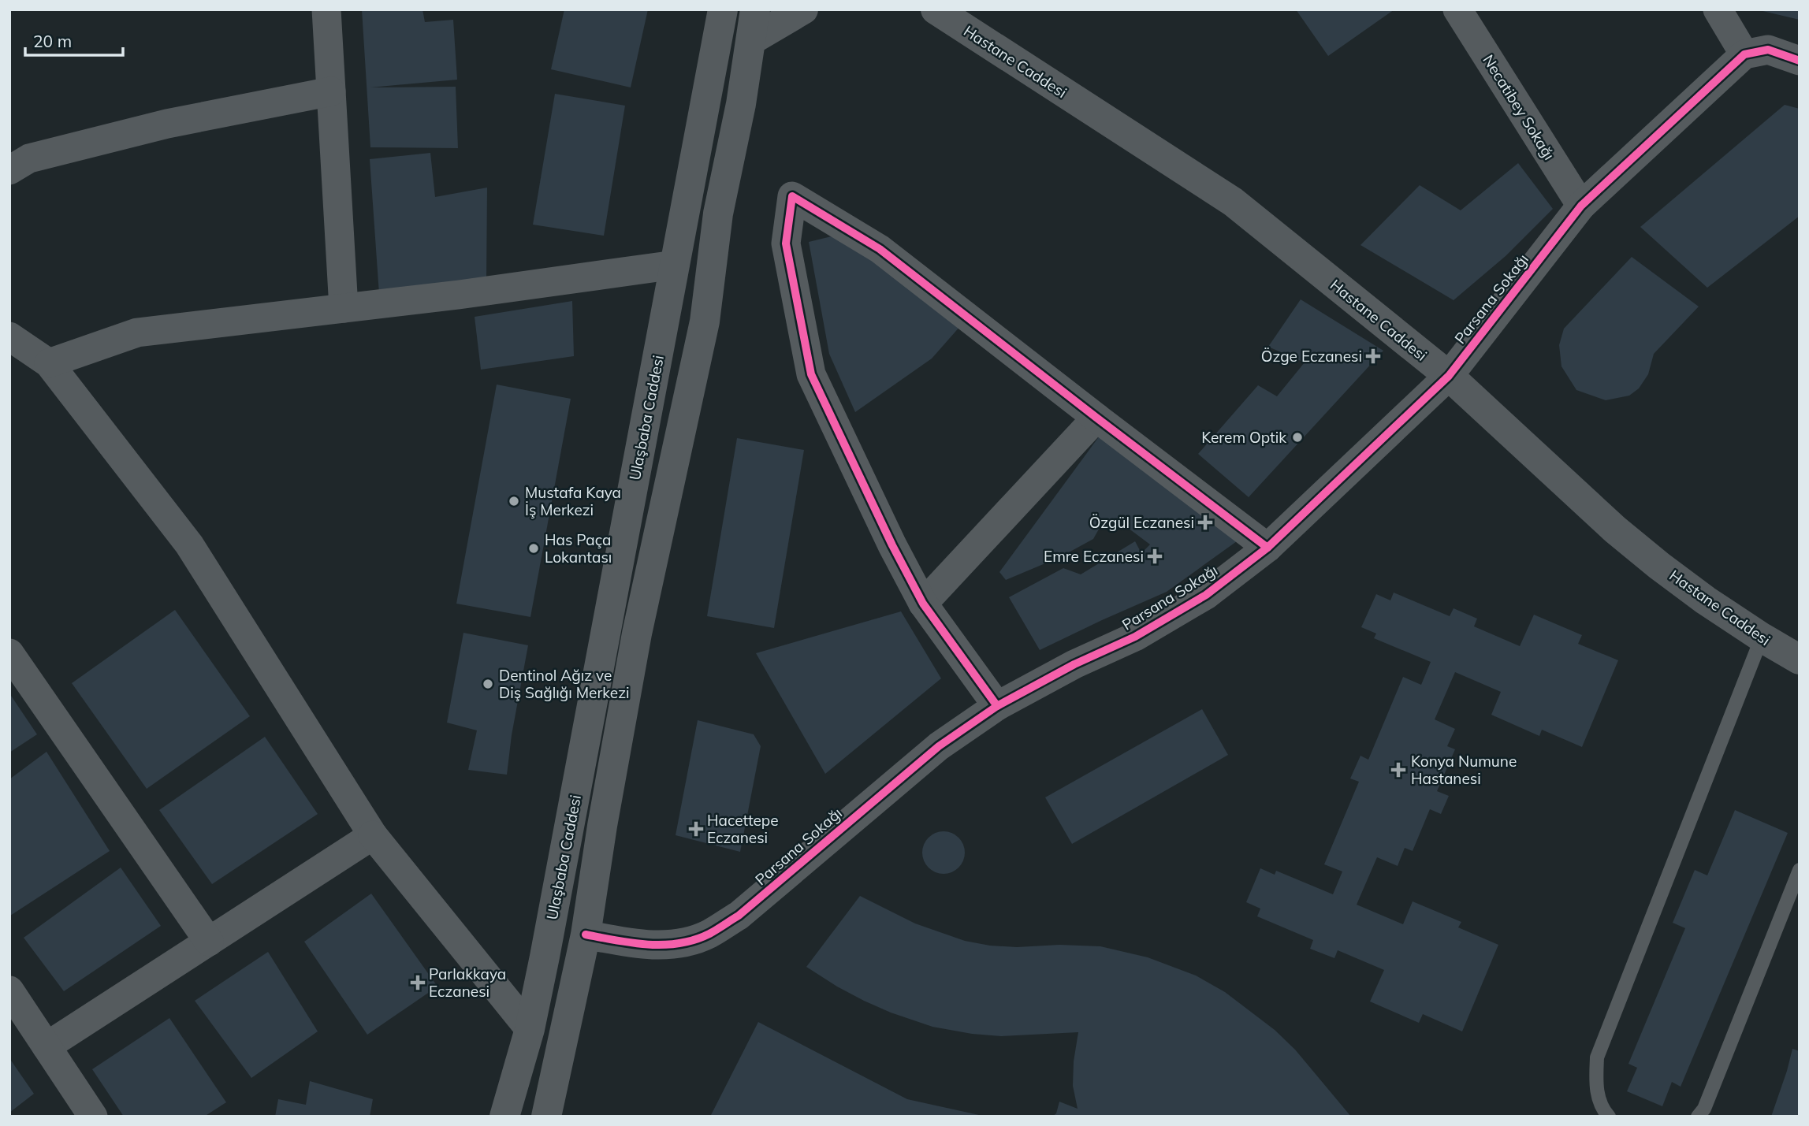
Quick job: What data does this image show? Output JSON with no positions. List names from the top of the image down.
{
  "streets": {
    "main road": ["Hastane Caddesi", "Ulaşbaba Caddesi"],
    "street": ["Necatibey Sokağı", "Parsana Sokağı"]
  },
  "crossings": [
    ["Hastane Caddesi", "Parsana Sokağı"],
    ["Necatibey Sokağı", "Parsana Sokağı"],
    ["Parsana Sokağı", "Ulaşbaba Caddesi"]
  ],
  "places": {
    "health": [
      "Özge Eczanesi",
      "Özgül Eczanesi",
      "Emre Eczanesi",
      "Konya Numune Hastanesi",
      "Hacettepe Eczanesi",
      "Parlakkaya Eczanesi"
    ],
    "other": [
      "Kerem Optik",
      "Mustafa Kaya İş Merkezi",
      "Has Paça Lokantası",
      "Dentinol Ağız ve Diş Sağlığı Merkezi"
    ]
  },
  "scale_bar": "20 m"
}
